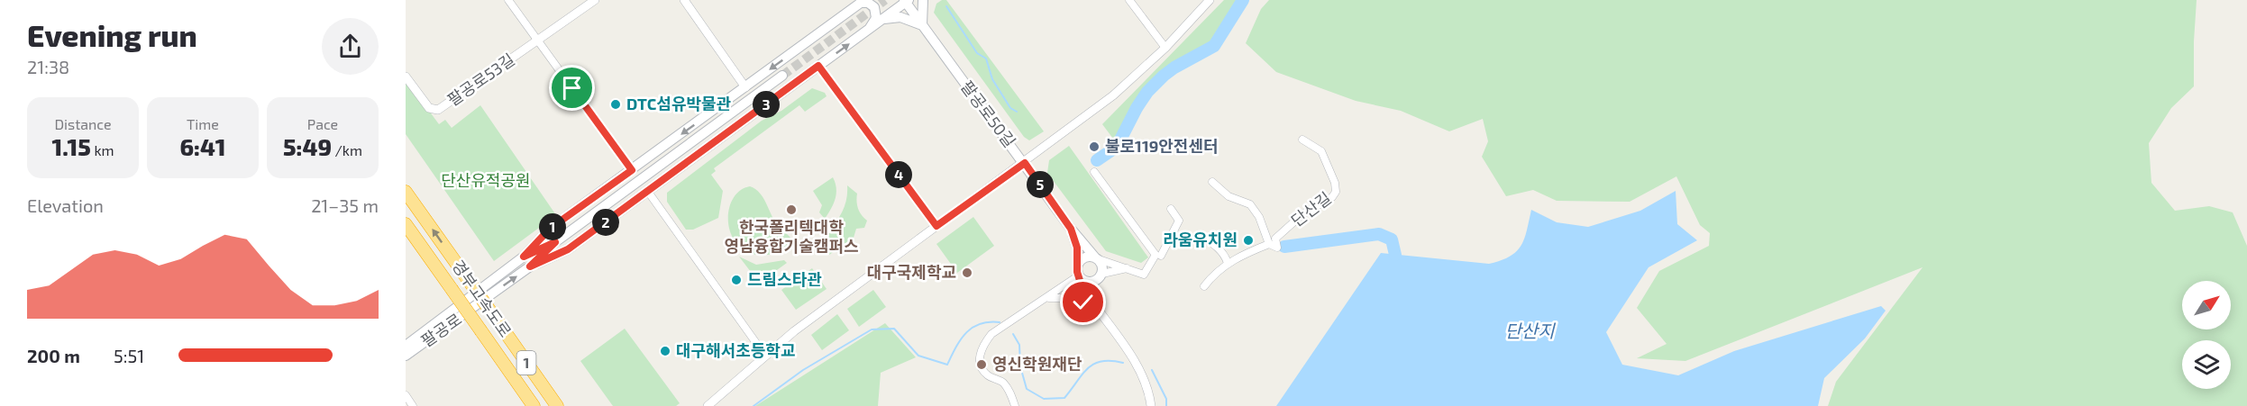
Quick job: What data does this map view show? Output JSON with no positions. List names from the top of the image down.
{
  "streets": {
    "highway": ["경부고속도로", "1"],
    "main road": ["팔공로50길", "팔공로"],
    "street": ["팔공로53길", "단산길"]
  },
  "water": ["단산지"],
  "parks": ["단산유적공원"],
  "places": [
    "DTC섬유박물관",
    "불로119안전센터",
    "한국폴리텍대학 영남융합기술캠퍼스",
    "라움유치원",
    "대구국제학교",
    "드림스타관",
    "대구해서초등학교",
    "영신학원재단"
  ],
  "north": "top right",
  "page": {
    "heading": ["Evening run", "21:38"],
    "pins": [
      "3",
      "4",
      "5",
      "2",
      "1"
    ],
    "stats": [
      ["Distance", "1.15 km"],
      ["Time", "6:41"],
      ["Pace", "5:49 /km"]
    ],
    "chart": ["Elevation", "21–35 m"],
    "list": [
      {
        "name": "200 m",
        "note": "5:51"
      }
    ]
  }
}
